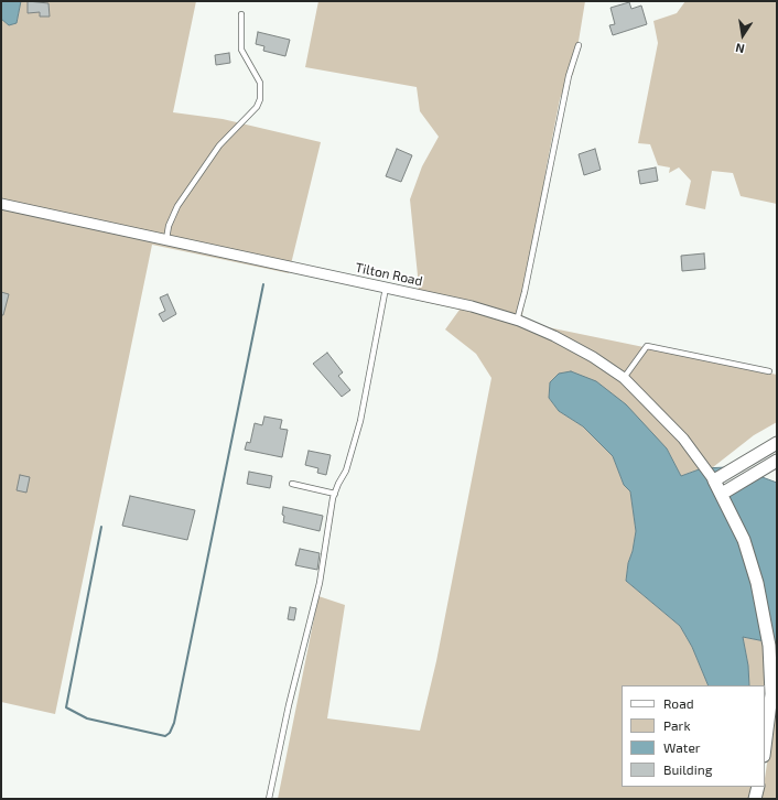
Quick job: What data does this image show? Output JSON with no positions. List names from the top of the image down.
{
  "streets": {
    "street": ["Tilton Road"]
  },
  "legend": [
    "Road",
    "Park",
    "Water",
    "Building"
  ],
  "north": "bottom"
}
